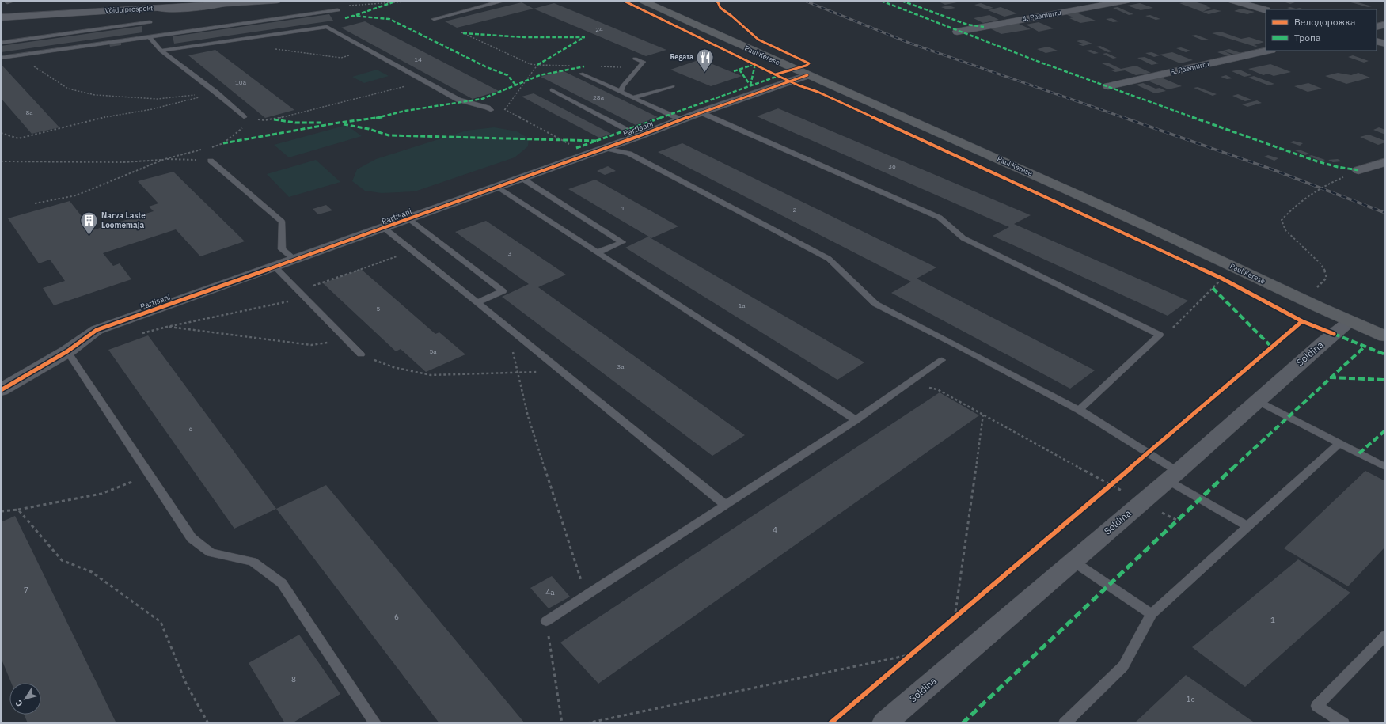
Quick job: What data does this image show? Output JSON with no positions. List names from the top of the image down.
{
  "streets": {
    "highway": ["Paul Kerese"],
    "street": [
      "Võidu prospekt",
      "4. Paemurru",
      "5. Paemurru",
      "Partisani",
      "Soldina"
    ]
  },
  "crossings": [
    ["Paul Kerese", "Partisani"],
    ["Paul Kerese", "Soldina"]
  ],
  "places": {
    "restaurant": ["Regata"],
    "building": ["Narva Laste Loomemaja"]
  },
  "house_numbers": [
    "24",
    "14",
    "10a",
    "28a",
    "8a",
    "36",
    "1",
    "2",
    "3",
    "1a",
    "5",
    "5a",
    "3a",
    "6",
    "4",
    "7",
    "4a",
    "6",
    "1",
    "8",
    "1c"
  ],
  "legend": ["Велодорожка", "Тропа"],
  "north": "bottom left"
}
